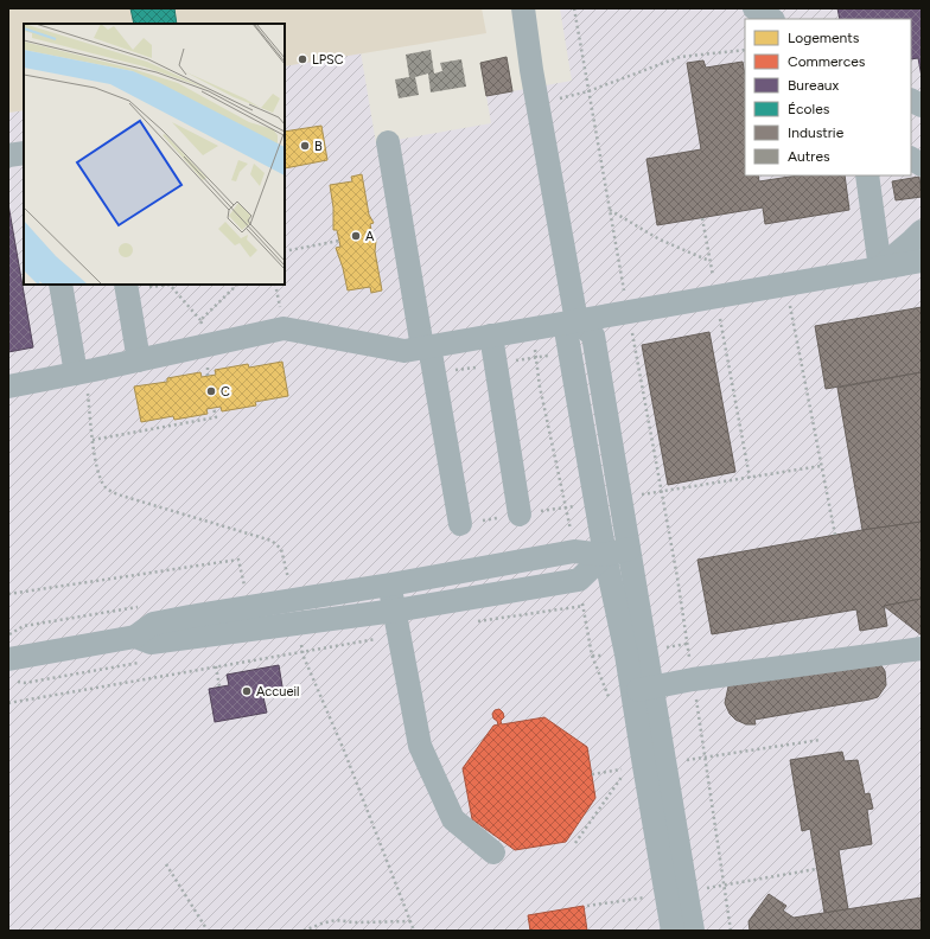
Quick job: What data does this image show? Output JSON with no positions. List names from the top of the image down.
{
  "places": [
    "LPSC",
    "B",
    "A",
    "C",
    "Accueil"
  ],
  "legend": [
    "Logements",
    "Commerces",
    "Bureaux",
    "Écoles",
    "Industrie",
    "Autres"
  ]
}
